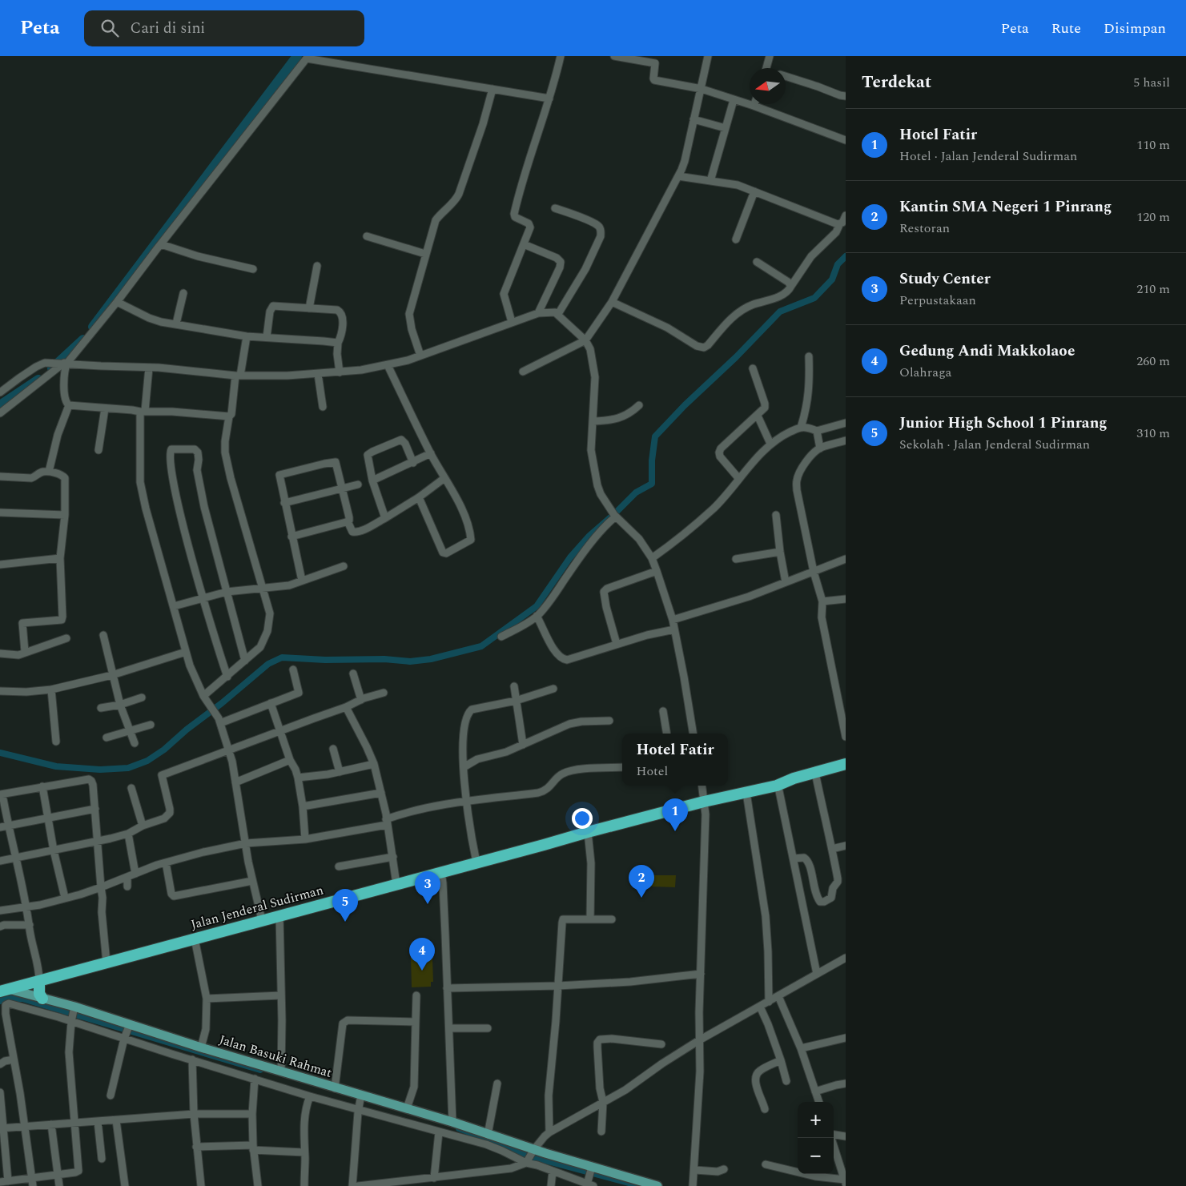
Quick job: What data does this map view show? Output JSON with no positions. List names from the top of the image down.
{
  "streets": {
    "highway": ["Jalan Jenderal Sudirman"],
    "main road": ["Jalan Basuki Rahmat"]
  },
  "crossings": [
    ["Jalan Jenderal Sudirman", "Jalan Basuki Rahmat"]
  ],
  "north": "left",
  "page": {
    "header": "Peta",
    "search": "Cari di sini",
    "nav": ["Peta", "Rute", "Disimpan"],
    "heading": ["Terdekat", "5 hasil"],
    "list": [
      {
        "mark": "1",
        "name": "Hotel Fatir",
        "note": "Hotel · Jalan Jenderal Sudirman",
        "value": "110 m"
      },
      {
        "mark": "2",
        "name": "Kantin SMA Negeri 1 Pinrang",
        "note": "Restoran",
        "value": "120 m"
      },
      {
        "mark": "3",
        "name": "Study Center",
        "note": "Perpustakaan",
        "value": "210 m"
      },
      {
        "mark": "4",
        "name": "Gedung Andi Makkolaoe",
        "note": "Olahraga",
        "value": "260 m"
      },
      {
        "mark": "5",
        "name": "Junior High School 1 Pinrang",
        "note": "Sekolah · Jalan Jenderal Sudirman",
        "value": "310 m"
      }
    ],
    "popup": ["Hotel Fatir", "Hotel"],
    "pins": [
      "1",
      "2",
      "3",
      "5",
      "4"
    ],
    "map_buttons": ["+", "−"]
  }
}
